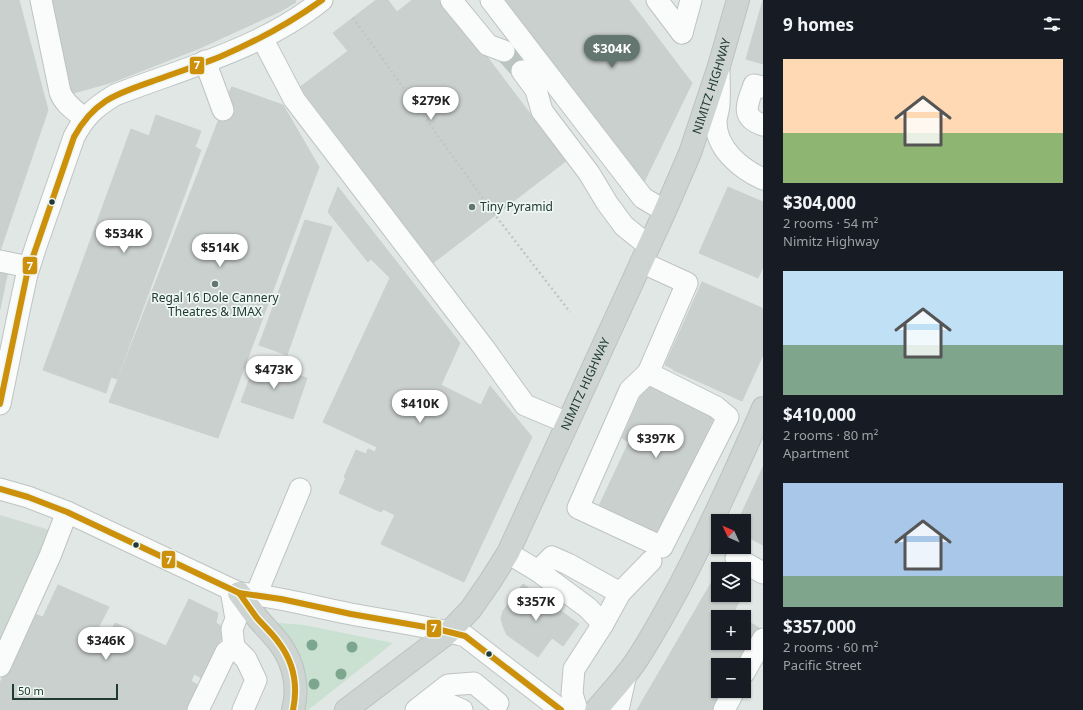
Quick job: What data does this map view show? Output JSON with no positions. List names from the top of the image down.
{
  "streets": {
    "main road": ["NIMITZ HIGHWAY"]
  },
  "places": ["Tiny Pyramid", "Regal 16 Dole Cannery Theatres & IMAX"],
  "lines": ["transit line 7"],
  "scale_bar": "50 m",
  "north": "top left",
  "page": {
    "heading": "9 homes",
    "price": [
      "$304K",
      "$279K",
      "$534K",
      "$514K",
      "$473K",
      "$410K",
      "$397K",
      "$357K",
      "$346K"
    ],
    "list": [
      {
        "name": "$304,000",
        "note": "2 rooms · 54 m² · Nimitz Highway"
      },
      {
        "name": "$410,000",
        "note": "2 rooms · 80 m² · Apartment"
      },
      {
        "name": "$357,000",
        "note": "2 rooms · 60 m² · Pacific Street"
      }
    ],
    "map_buttons": ["+", "−"],
    "scale": "50 m"
  }
}
